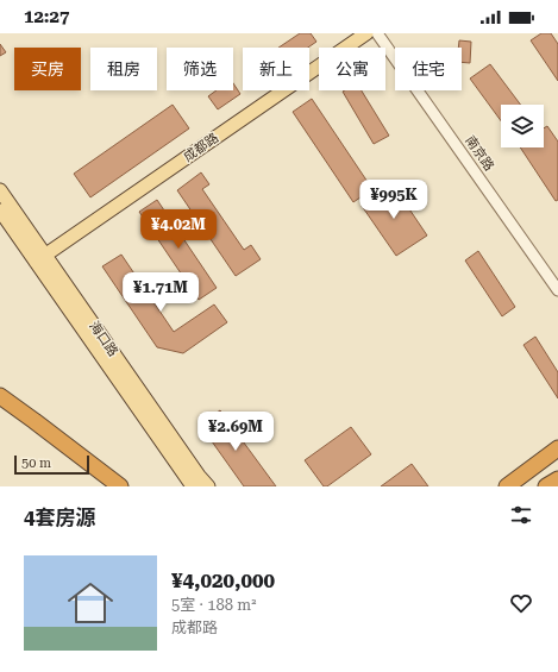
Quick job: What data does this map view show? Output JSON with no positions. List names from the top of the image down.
{
  "streets": {
    "main road": ["成都路", "海口路"],
    "street": ["南京路"]
  },
  "crossings": [
    ["成都路", "海口路"]
  ],
  "scale_bar": "50 m",
  "page": {
    "status": "12:27",
    "chip": [
      "买房",
      "租房",
      "筛选",
      "新上",
      "公寓",
      "住宅"
    ],
    "price": [
      "¥995K",
      "¥4.02M",
      "¥1.71M",
      "¥2.69M"
    ],
    "scale": "50 m",
    "heading": "4套房源",
    "list": [
      {
        "name": "¥4,020,000",
        "note": "5室 · 188 m² · 成都路"
      }
    ]
  }
}
